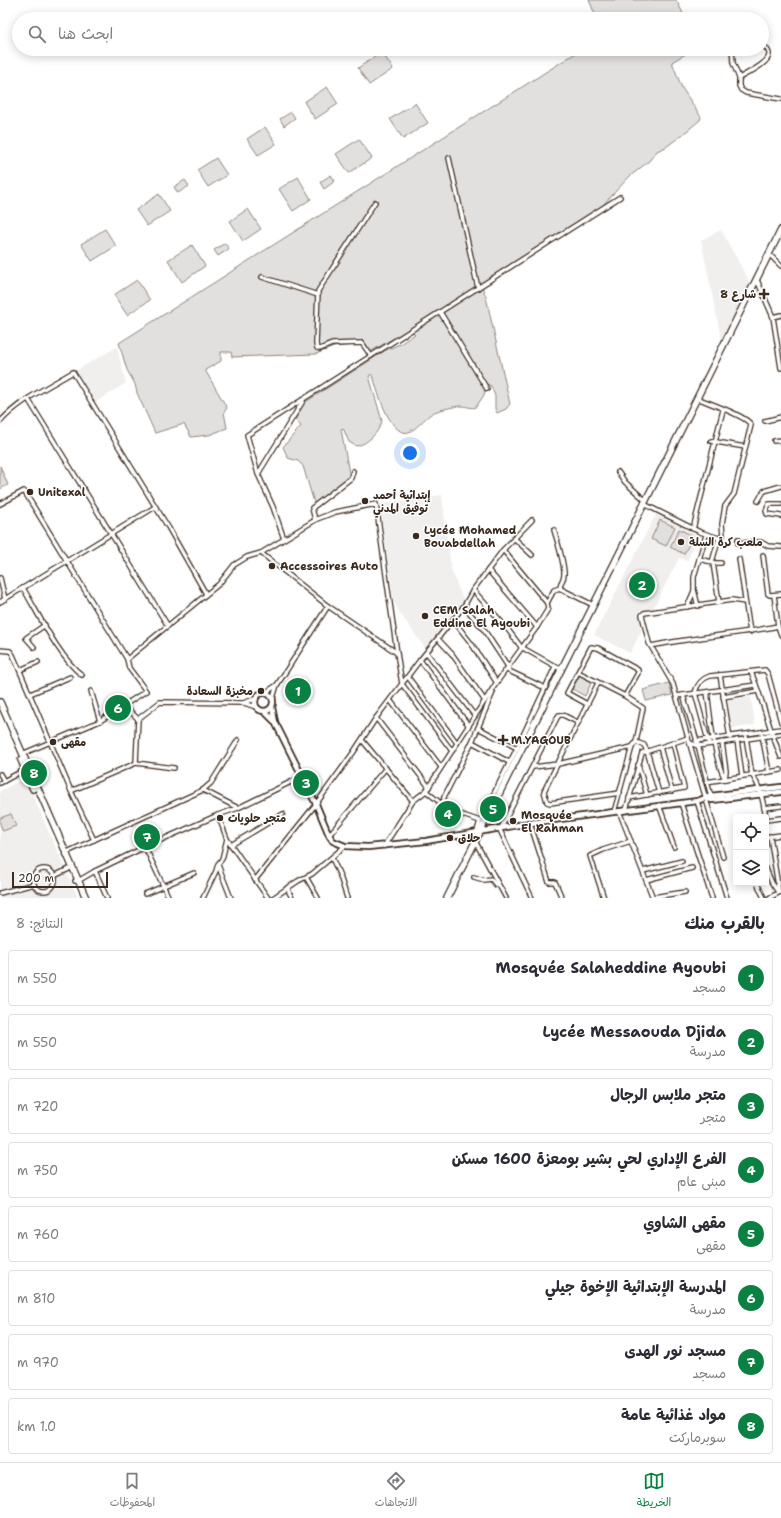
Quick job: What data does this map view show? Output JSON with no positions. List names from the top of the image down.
{
  "places": {
    "health": ["شارع 8", "M.YAGOUB"],
    "other": [
      "Unitexal",
      "إبتدائية أحمد توفيق المدني",
      "Lycée Mohamed Bouabdellah",
      "ملعب كرة السلة",
      "Accessoires Auto",
      "CEM Salah Eddine El Ayoubi",
      "مخبزة السعادة",
      "مقهى",
      "متجر حلويات",
      "Mosquée El Rahman",
      "حلاق"
    ]
  },
  "scale_bar": "200 m",
  "page": {
    "search": "ابحث هنا",
    "pins": [
      "2",
      "1",
      "6",
      "8",
      "3",
      "5",
      "4",
      "7"
    ],
    "scale": "200 m",
    "heading": ["بالقرب منك", "النتائج: 8"],
    "list": [
      {
        "mark": "1",
        "name": "Mosquée Salaheddine Ayoubi",
        "note": "مسجد",
        "value": "550 m"
      },
      {
        "mark": "2",
        "name": "Lycée Messaouda Djida",
        "note": "مدرسة",
        "value": "550 m"
      },
      {
        "mark": "3",
        "name": "متجر ملابس الرجال",
        "note": "متجر",
        "value": "720 m"
      },
      {
        "mark": "4",
        "name": "الفرع الإداري لحي بشير بومعزة 1600 مسكن",
        "note": "مبنى عام",
        "value": "750 m"
      },
      {
        "mark": "5",
        "name": "مقهى الشاوي",
        "note": "مقهى",
        "value": "760 m"
      },
      {
        "mark": "6",
        "name": "المدرسة الإبتدائية الإخوة جيلي",
        "note": "مدرسة",
        "value": "810 m"
      },
      {
        "mark": "7",
        "name": "مسجد نور الهدى",
        "note": "مسجد",
        "value": "970 m"
      },
      {
        "mark": "8",
        "name": "مواد غذائية عامة",
        "note": "سوبرماركت",
        "value": "1.0 km"
      }
    ],
    "nav": ["الخريطة", "الاتجاهات", "المحفوظات"]
  }
}
